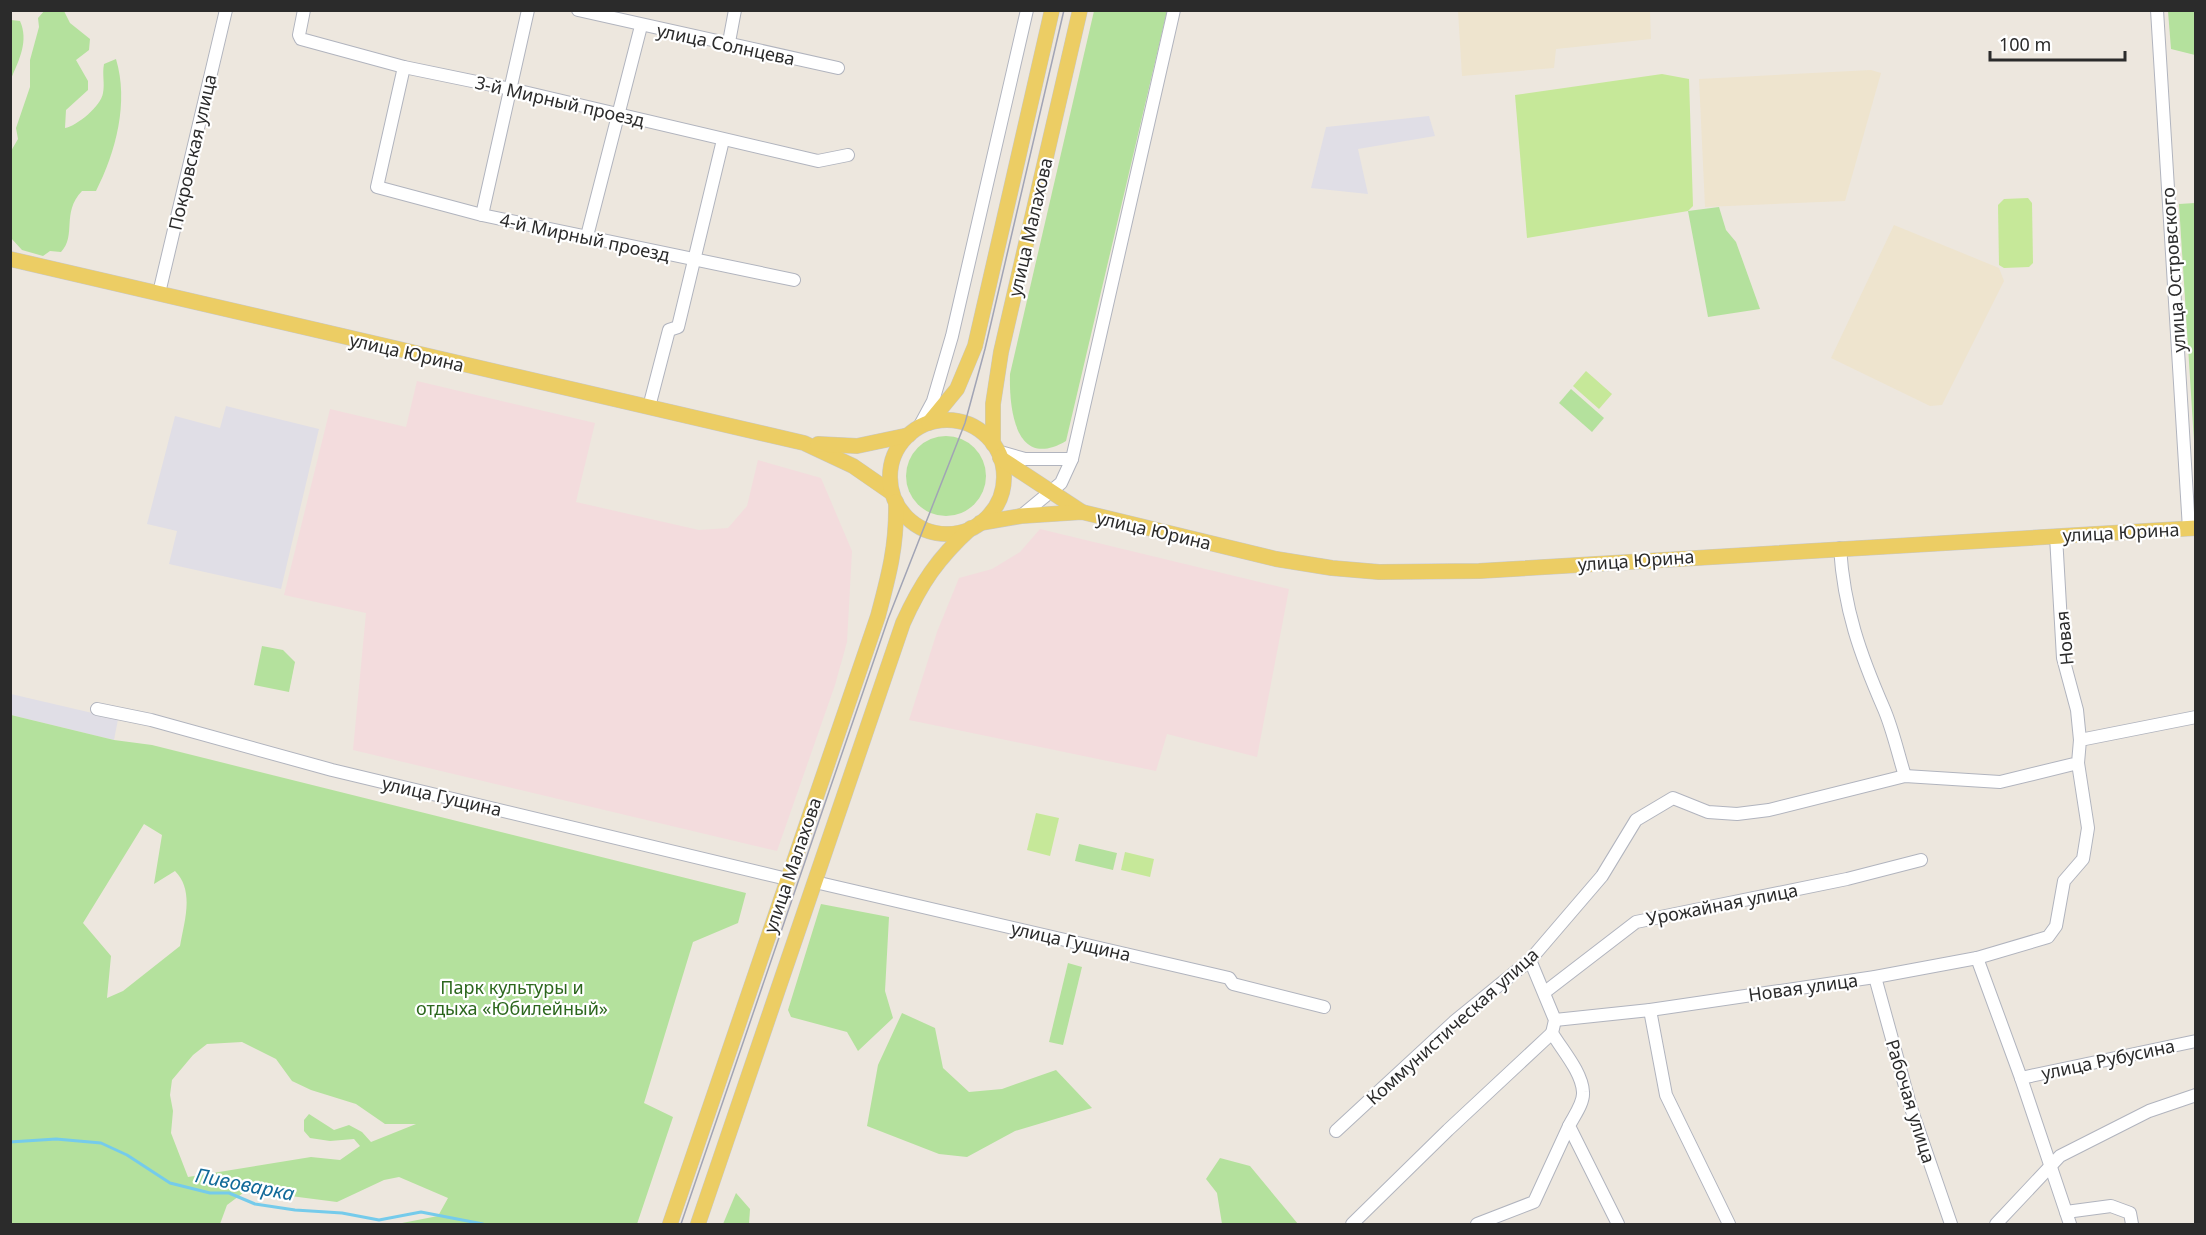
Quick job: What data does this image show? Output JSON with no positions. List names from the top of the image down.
{
  "streets": {
    "main road": ["улица Малахова", "улица Юрина"],
    "street": [
      "улица Солнцева",
      "3-й Мирный проезд",
      "Покровская улица",
      "4-й Мирный проезд",
      "улица Островского",
      "Новая",
      "улица Гущина",
      "Урожайная улица",
      "Новая улица",
      "Коммунистическая улица",
      "улица Рубусина",
      "Рабочая улица"
    ]
  },
  "crossings": [
    ["3-й Мирный проезд", "4-й Мирный проезд"],
    ["Покровская улица", "улица Юрина"],
    ["улица Малахова", "улица Юрина"],
    ["улица Малахова", "улица Гущина"],
    ["улица Островского", "улица Юрина"],
    ["улица Юрина", "Новая"],
    ["Новая улица", "Коммунистическая улица"],
    ["Новая улица", "улица Рубусина"],
    ["Новая улица", "Рабочая улица"]
  ],
  "water": ["Пивоварка"],
  "parks": ["Парк культуры и отдыха «Юбилейный»"],
  "scale_bar": "100 m"
}
